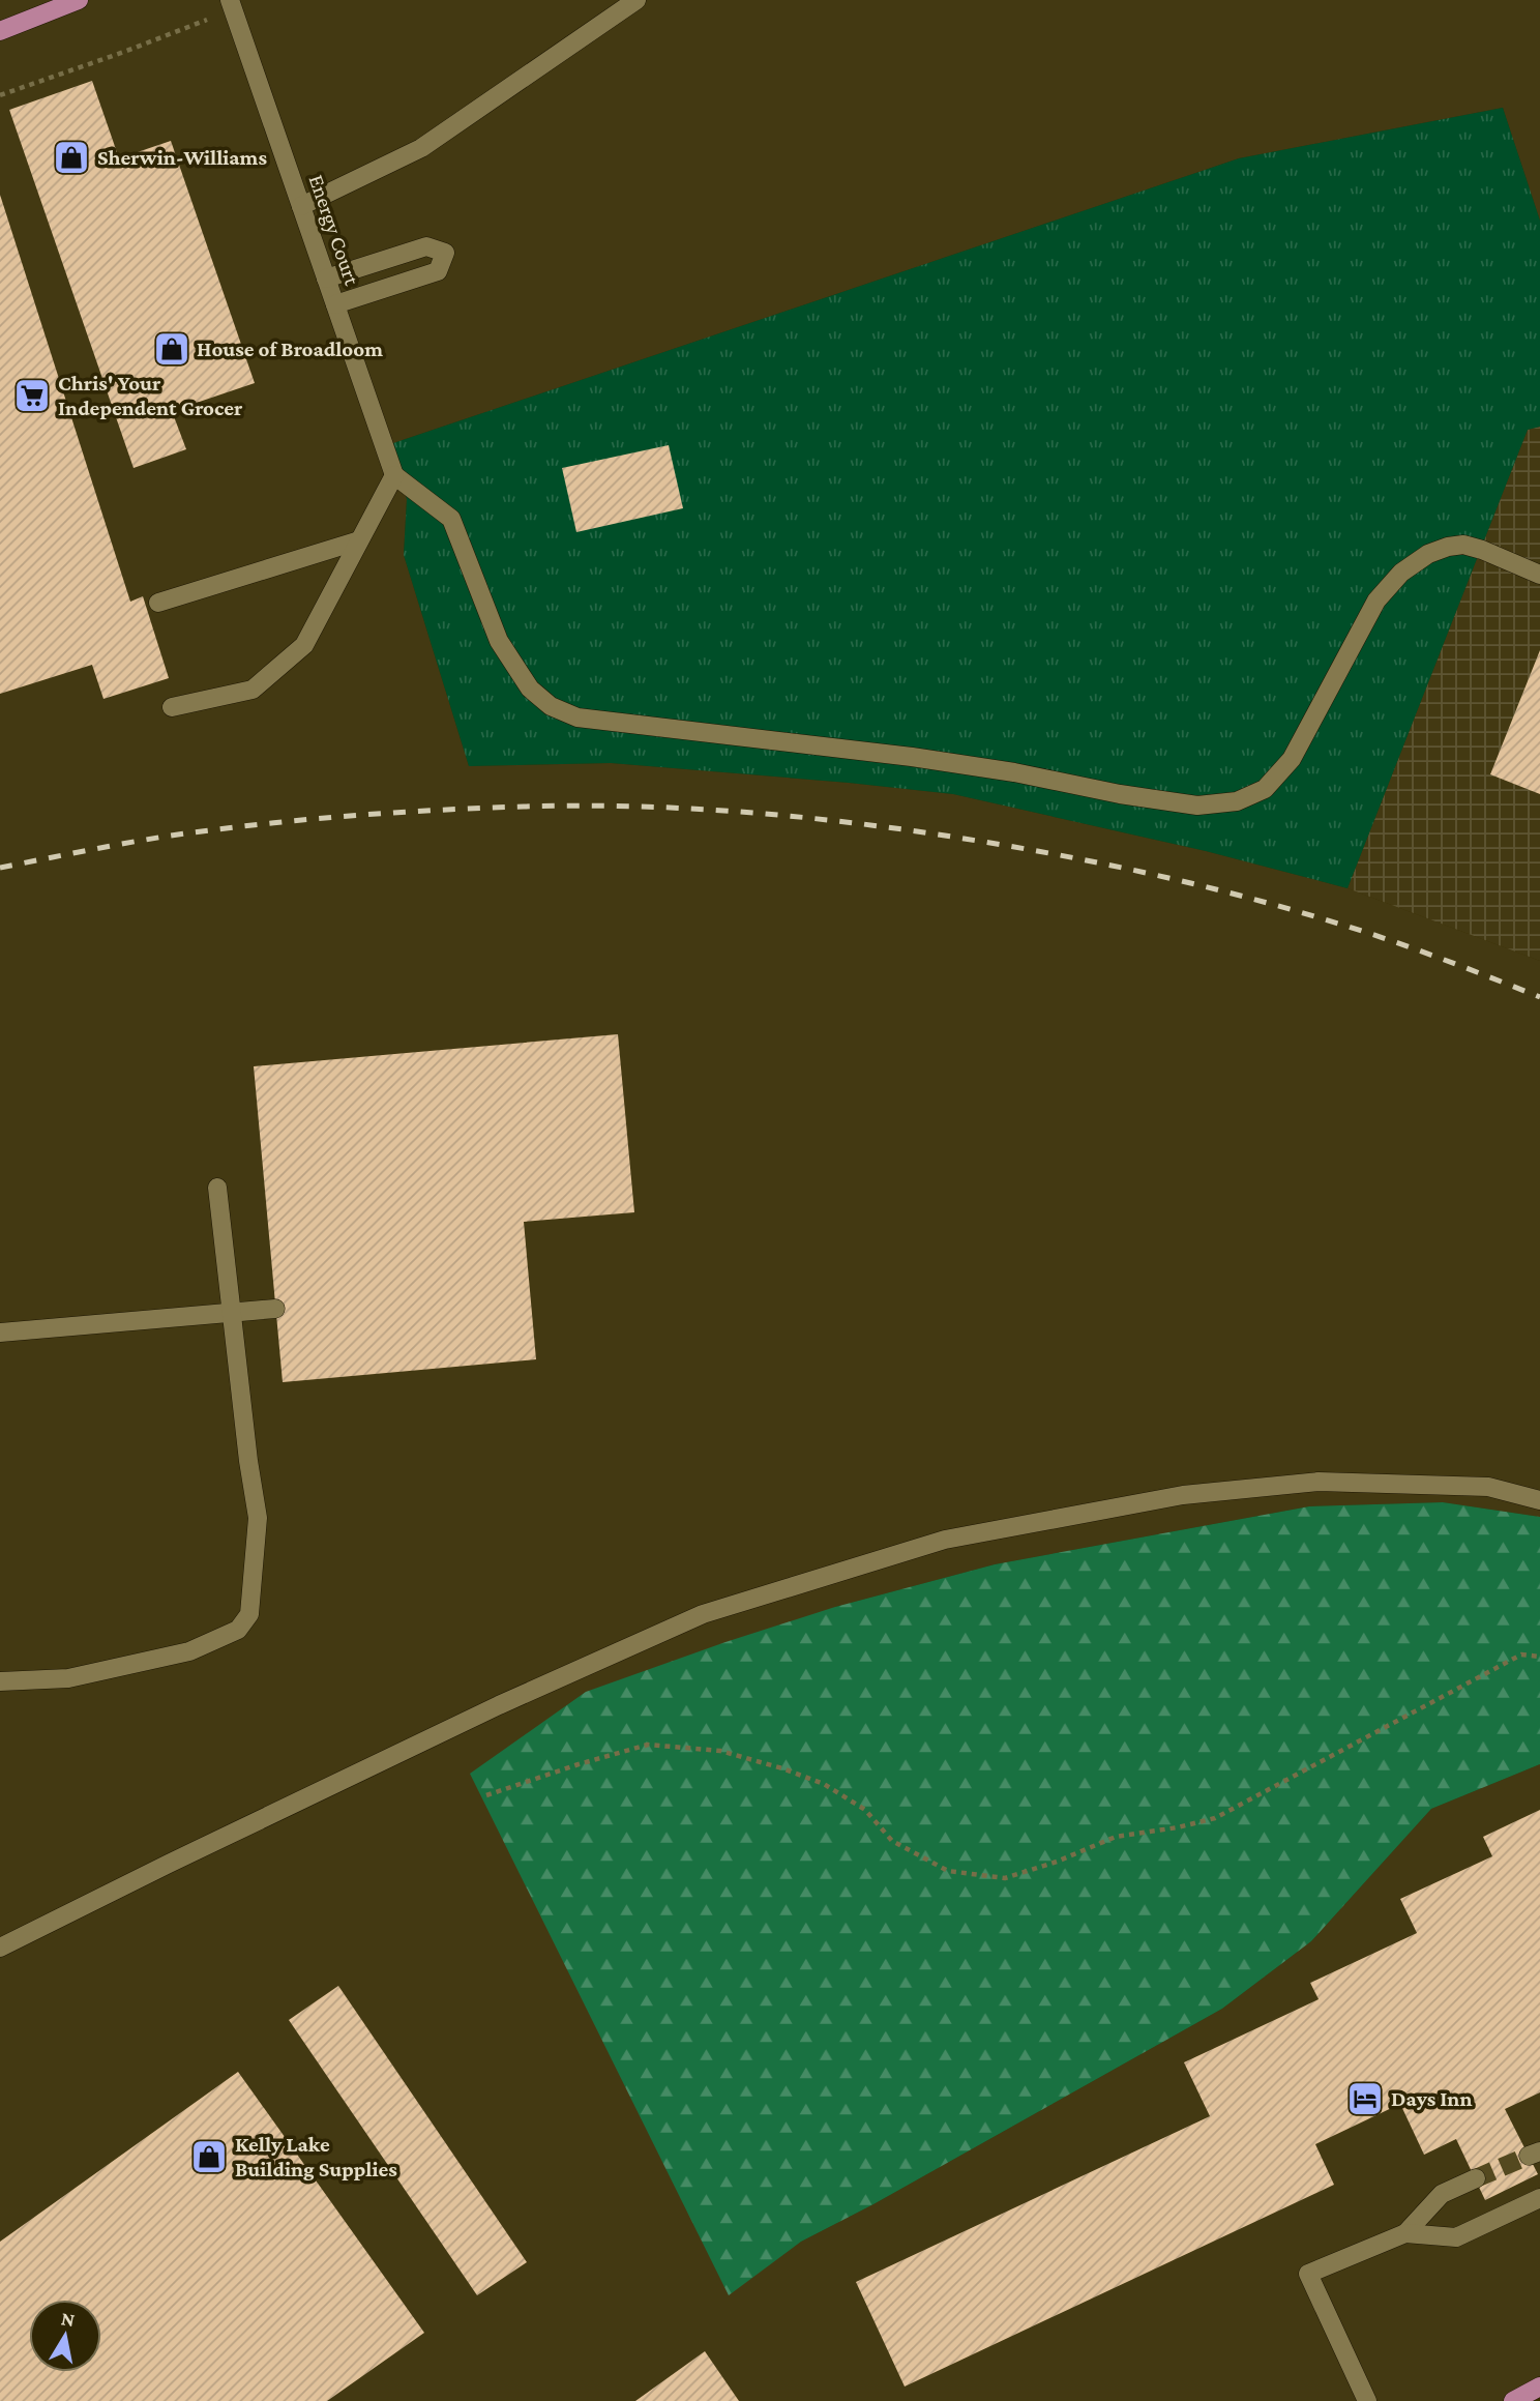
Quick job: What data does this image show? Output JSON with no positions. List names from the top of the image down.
{
  "streets": {
    "street": ["Energy Court"]
  },
  "places": {
    "shop": ["Sherwin-Williams", "House of Broadloom", "Kelly Lake Building Supplies"],
    "supermarket": ["Chris' Your Independent Grocer"],
    "hotel": ["Days Inn"]
  },
  "north": "top"
}
